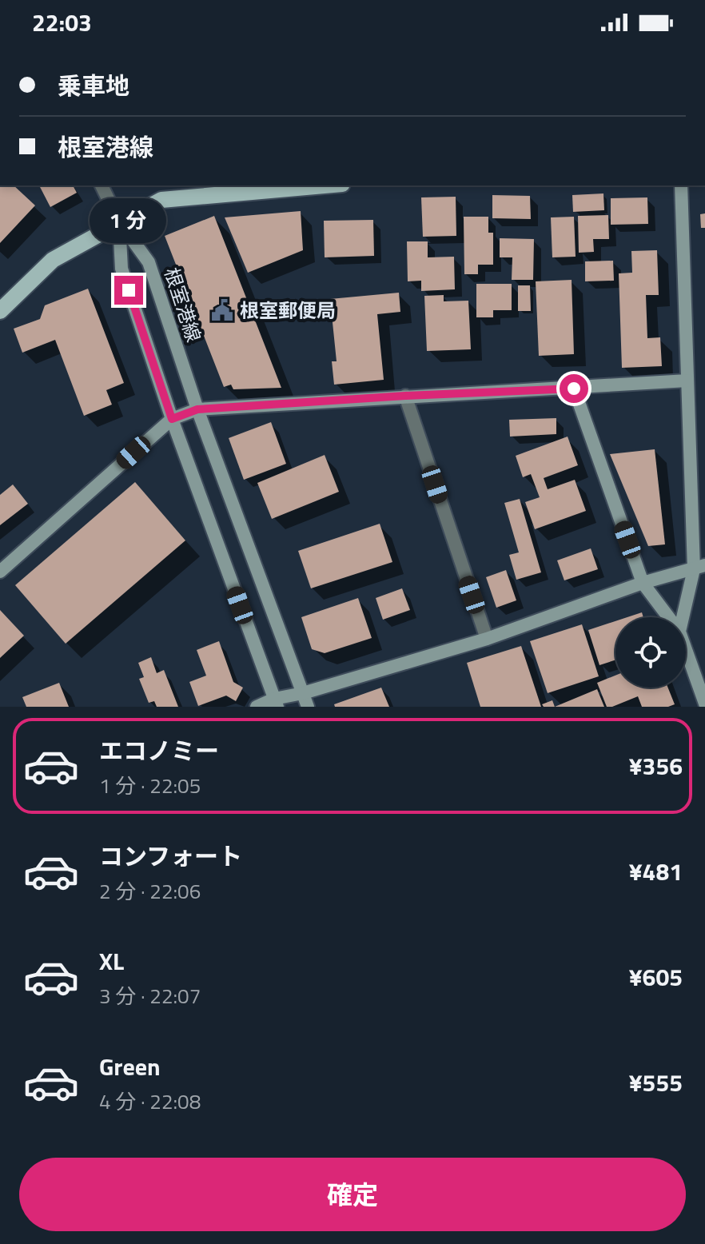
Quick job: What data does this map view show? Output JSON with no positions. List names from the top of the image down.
{
  "streets": {
    "street": ["根室港線"]
  },
  "places": {
    "public building": ["根室郵便局"]
  },
  "page": {
    "status": "22:03",
    "banner": ["乗車地", "根室港線"],
    "bubble": "1 分",
    "list": [
      {
        "name": "エコノミー",
        "note": "1 分 · 22:05",
        "value": "¥356"
      },
      {
        "name": "コンフォート",
        "note": "2 分 · 22:06",
        "value": "¥481"
      },
      {
        "name": "XL",
        "note": "3 分 · 22:07",
        "value": "¥605"
      },
      {
        "name": "Green",
        "note": "4 分 · 22:08",
        "value": "¥555"
      }
    ],
    "buttons": "確定"
  }
}
